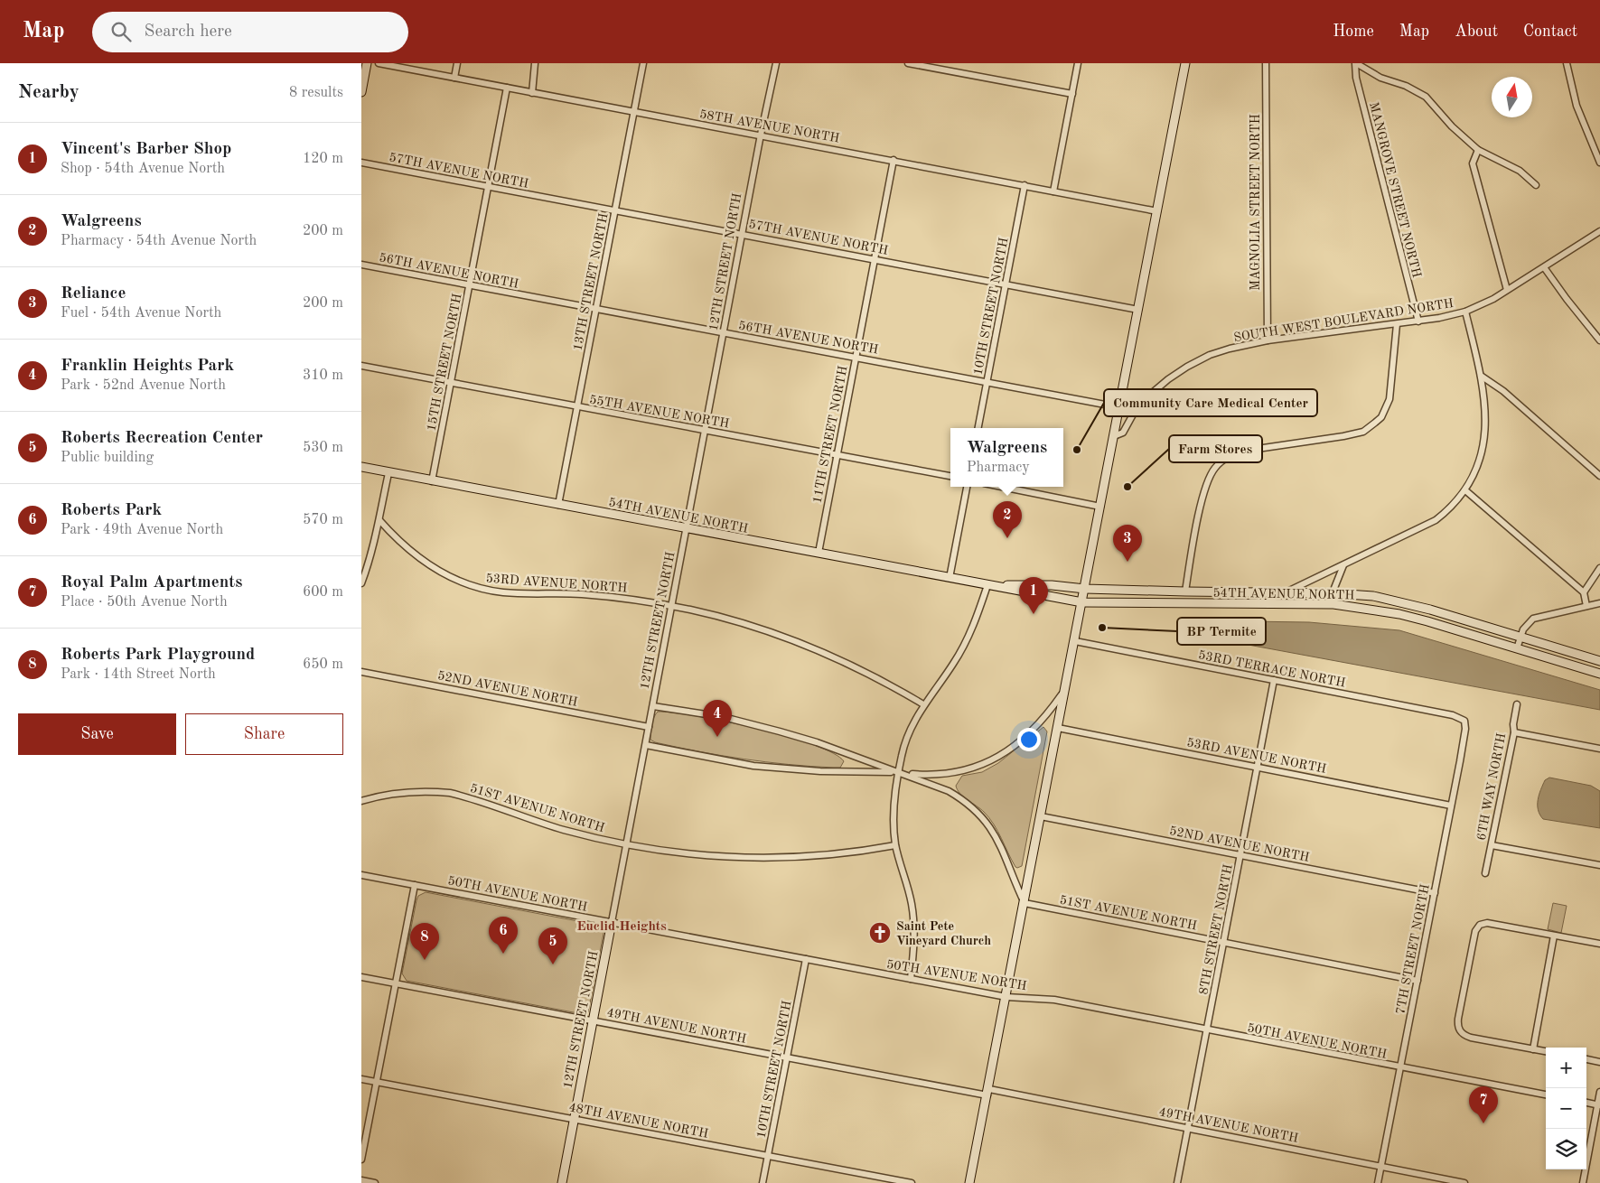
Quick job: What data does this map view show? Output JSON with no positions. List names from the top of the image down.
{
  "streets": {
    "main road": ["12TH STREET NORTH", "54TH AVENUE NORTH"],
    "street": [
      "58TH AVENUE NORTH",
      "57TH AVENUE NORTH",
      "MANGROVE STREET NORTH",
      "MAGNOLIA STREET NORTH",
      "56TH AVENUE NORTH",
      "13TH STREET NORTH",
      "10TH STREET NORTH",
      "SOUTH WEST BOULEVARD NORTH",
      "15TH STREET NORTH",
      "55TH AVENUE NORTH",
      "11TH STREET NORTH",
      "53RD AVENUE NORTH",
      "53RD TERRACE NORTH",
      "52ND AVENUE NORTH",
      "6TH WAY NORTH",
      "51ST AVENUE NORTH",
      "50TH AVENUE NORTH",
      "8TH STREET NORTH",
      "7TH STREET NORTH",
      "49TH AVENUE NORTH",
      "48TH AVENUE NORTH"
    ]
  },
  "crossings": [
    ["58TH AVENUE NORTH", "12TH STREET NORTH"],
    ["58TH AVENUE NORTH", "13TH STREET NORTH"],
    ["58TH AVENUE NORTH", "10TH STREET NORTH"],
    ["58TH AVENUE NORTH", "15TH STREET NORTH"],
    ["58TH AVENUE NORTH", "11TH STREET NORTH"],
    ["57TH AVENUE NORTH", "12TH STREET NORTH"],
    ["57TH AVENUE NORTH", "13TH STREET NORTH"],
    ["57TH AVENUE NORTH", "10TH STREET NORTH"],
    ["57TH AVENUE NORTH", "15TH STREET NORTH"],
    ["57TH AVENUE NORTH", "11TH STREET NORTH"],
    ["MANGROVE STREET NORTH", "SOUTH WEST BOULEVARD NORTH"],
    ["MAGNOLIA STREET NORTH", "SOUTH WEST BOULEVARD NORTH"],
    ["12TH STREET NORTH", "56TH AVENUE NORTH"],
    ["12TH STREET NORTH", "55TH AVENUE NORTH"],
    ["12TH STREET NORTH", "54TH AVENUE NORTH"],
    ["12TH STREET NORTH", "53RD AVENUE NORTH"],
    ["12TH STREET NORTH", "52ND AVENUE NORTH"],
    ["12TH STREET NORTH", "51ST AVENUE NORTH"],
    ["12TH STREET NORTH", "50TH AVENUE NORTH"],
    ["12TH STREET NORTH", "49TH AVENUE NORTH"],
    ["12TH STREET NORTH", "48TH AVENUE NORTH"],
    ["56TH AVENUE NORTH", "13TH STREET NORTH"],
    ["56TH AVENUE NORTH", "10TH STREET NORTH"],
    ["56TH AVENUE NORTH", "15TH STREET NORTH"],
    ["56TH AVENUE NORTH", "11TH STREET NORTH"],
    ["13TH STREET NORTH", "55TH AVENUE NORTH"],
    ["13TH STREET NORTH", "54TH AVENUE NORTH"],
    ["10TH STREET NORTH", "50TH AVENUE NORTH"],
    ["10TH STREET NORTH", "49TH AVENUE NORTH"],
    ["10TH STREET NORTH", "48TH AVENUE NORTH"],
    ["15TH STREET NORTH", "55TH AVENUE NORTH"],
    ["15TH STREET NORTH", "54TH AVENUE NORTH"],
    ["55TH AVENUE NORTH", "11TH STREET NORTH"],
    ["11TH STREET NORTH", "54TH AVENUE NORTH"],
    ["53RD AVENUE NORTH", "8TH STREET NORTH"],
    ["53RD AVENUE NORTH", "7TH STREET NORTH"],
    ["53RD TERRACE NORTH", "8TH STREET NORTH"],
    ["53RD TERRACE NORTH", "7TH STREET NORTH"],
    ["52ND AVENUE NORTH", "8TH STREET NORTH"],
    ["52ND AVENUE NORTH", "7TH STREET NORTH"],
    ["51ST AVENUE NORTH", "8TH STREET NORTH"],
    ["51ST AVENUE NORTH", "7TH STREET NORTH"],
    ["50TH AVENUE NORTH", "8TH STREET NORTH"],
    ["50TH AVENUE NORTH", "7TH STREET NORTH"],
    ["8TH STREET NORTH", "49TH AVENUE NORTH"],
    ["7TH STREET NORTH", "49TH AVENUE NORTH"]
  ],
  "districts": ["Euclid Heights"],
  "places": {
    "other": ["Community Care Medical Center", "Farm Stores", "BP Termite"],
    "church": ["Saint Pete Vineyard Church"]
  },
  "north": "top",
  "page": {
    "header": "Map",
    "search": "Search here",
    "nav": [
      "Home",
      "Map",
      "About",
      "Contact"
    ],
    "heading": ["Nearby", "8 results"],
    "list": [
      {
        "mark": "1",
        "name": "Vincent's Barber Shop",
        "note": "Shop · 54th Avenue North",
        "value": "120 m"
      },
      {
        "mark": "2",
        "name": "Walgreens",
        "note": "Pharmacy · 54th Avenue North",
        "value": "200 m"
      },
      {
        "mark": "3",
        "name": "Reliance",
        "note": "Fuel · 54th Avenue North",
        "value": "200 m"
      },
      {
        "mark": "4",
        "name": "Franklin Heights Park",
        "note": "Park · 52nd Avenue North",
        "value": "310 m"
      },
      {
        "mark": "5",
        "name": "Roberts Recreation Center",
        "note": "Public building",
        "value": "530 m"
      },
      {
        "mark": "6",
        "name": "Roberts Park",
        "note": "Park · 49th Avenue North",
        "value": "570 m"
      },
      {
        "mark": "7",
        "name": "Royal Palm Apartments",
        "note": "Place · 50th Avenue North",
        "value": "600 m"
      },
      {
        "mark": "8",
        "name": "Roberts Park Playground",
        "note": "Park · 14th Street North",
        "value": "650 m"
      }
    ],
    "popup": ["Walgreens", "Pharmacy"],
    "pins": [
      "2",
      "3",
      "1",
      "4",
      "6",
      "8",
      "5",
      "7"
    ],
    "buttons": ["Save", "Share"],
    "map_buttons": ["+", "−"]
  }
}
